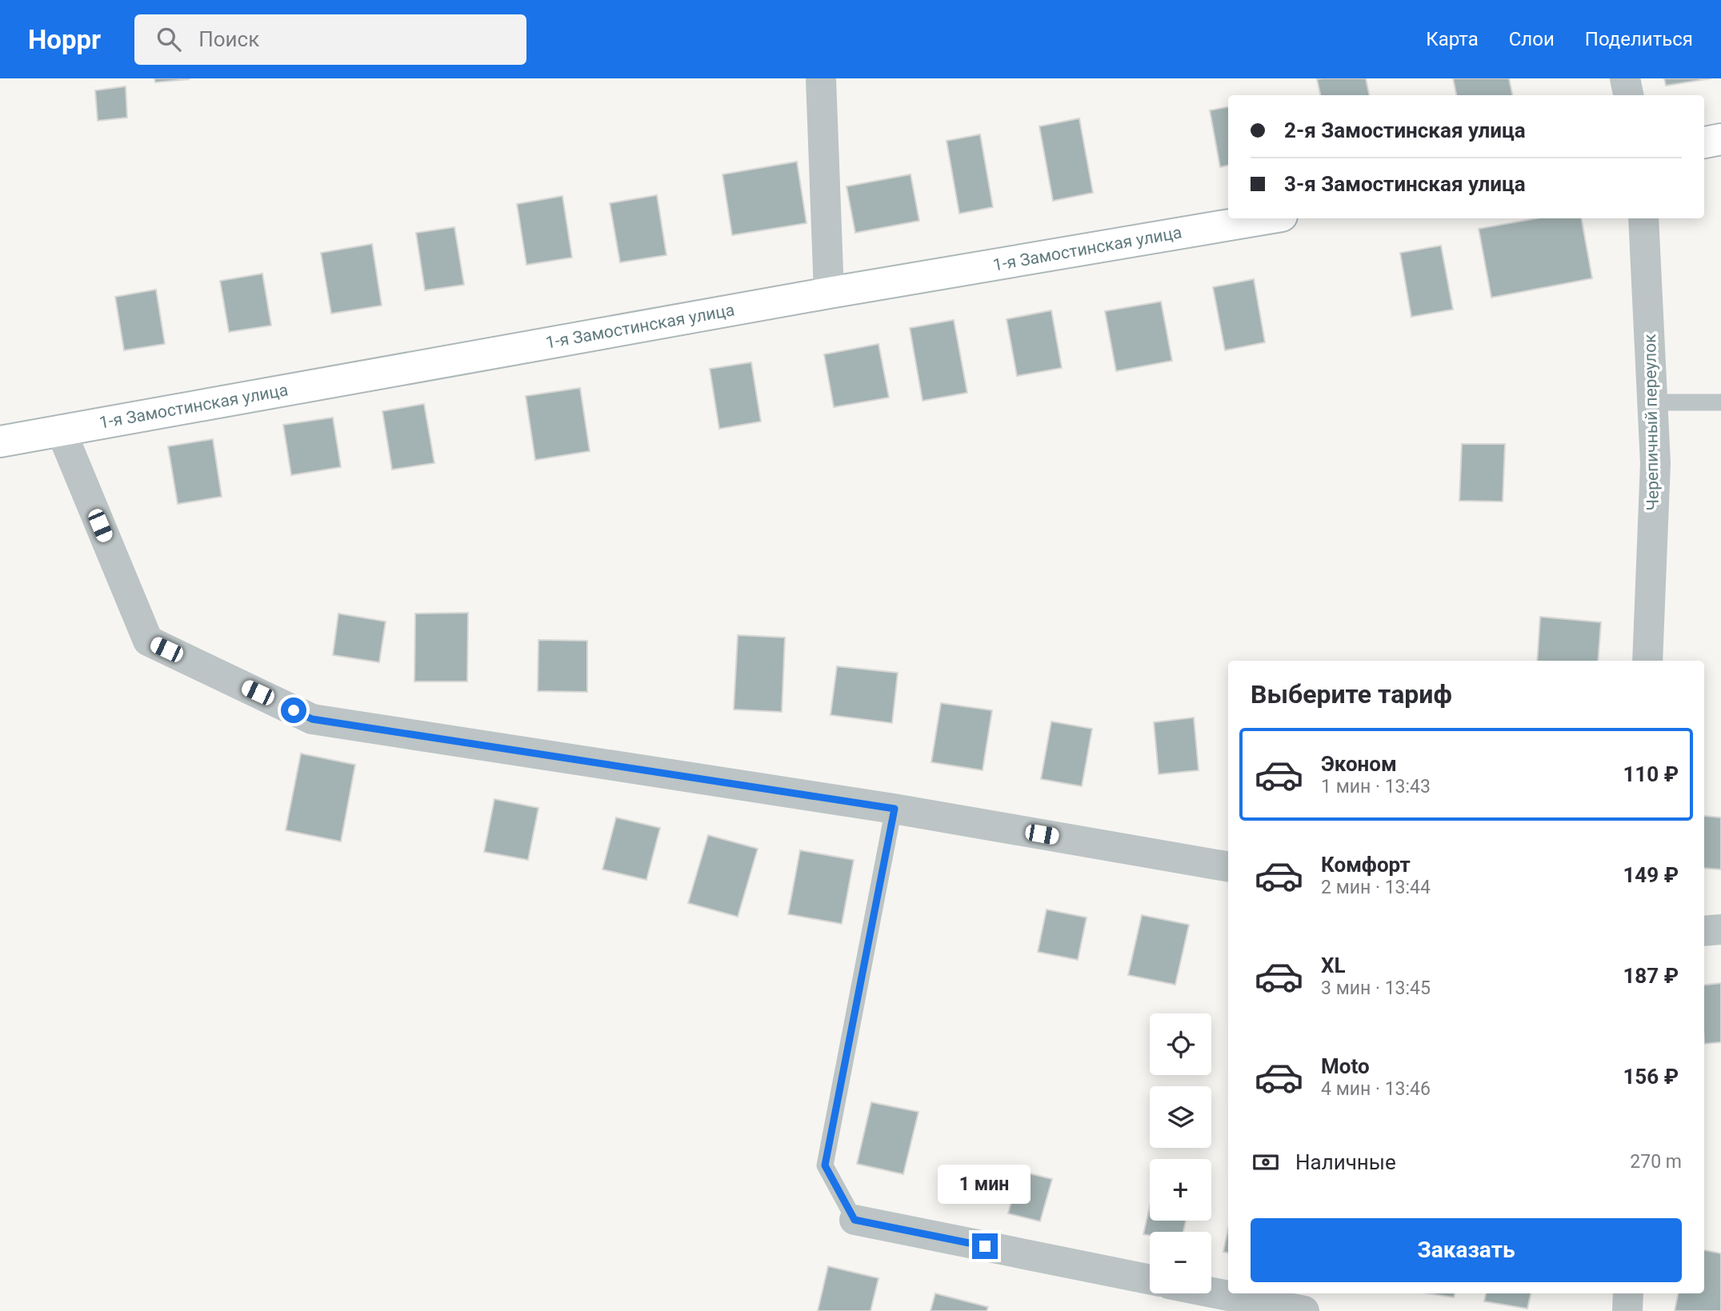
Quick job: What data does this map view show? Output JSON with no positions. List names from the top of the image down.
{
  "streets": {
    "street": ["1-я Замостинская улица", "Черепичный переулок"]
  },
  "page": {
    "header": "Hoppr",
    "search": "Поиск",
    "nav": ["Карта", "Слои", "Поделиться"],
    "banner": ["2-я Замостинская улица", "3-я Замостинская улица"],
    "heading": "Выберите тариф",
    "list": [
      {
        "name": "Эконом",
        "note": "1 мин · 13:43",
        "value": "110 ₽"
      },
      {
        "name": "Комфорт",
        "note": "2 мин · 13:44",
        "value": "149 ₽"
      },
      {
        "name": "XL",
        "note": "3 мин · 13:45",
        "value": "187 ₽"
      },
      {
        "name": "Moto",
        "note": "4 мин · 13:46",
        "value": "156 ₽"
      }
    ],
    "map_buttons": ["+", "−"],
    "pay": ["Наличные", "270 m"],
    "bubble": "1 мин",
    "buttons": "Заказать"
  }
}
